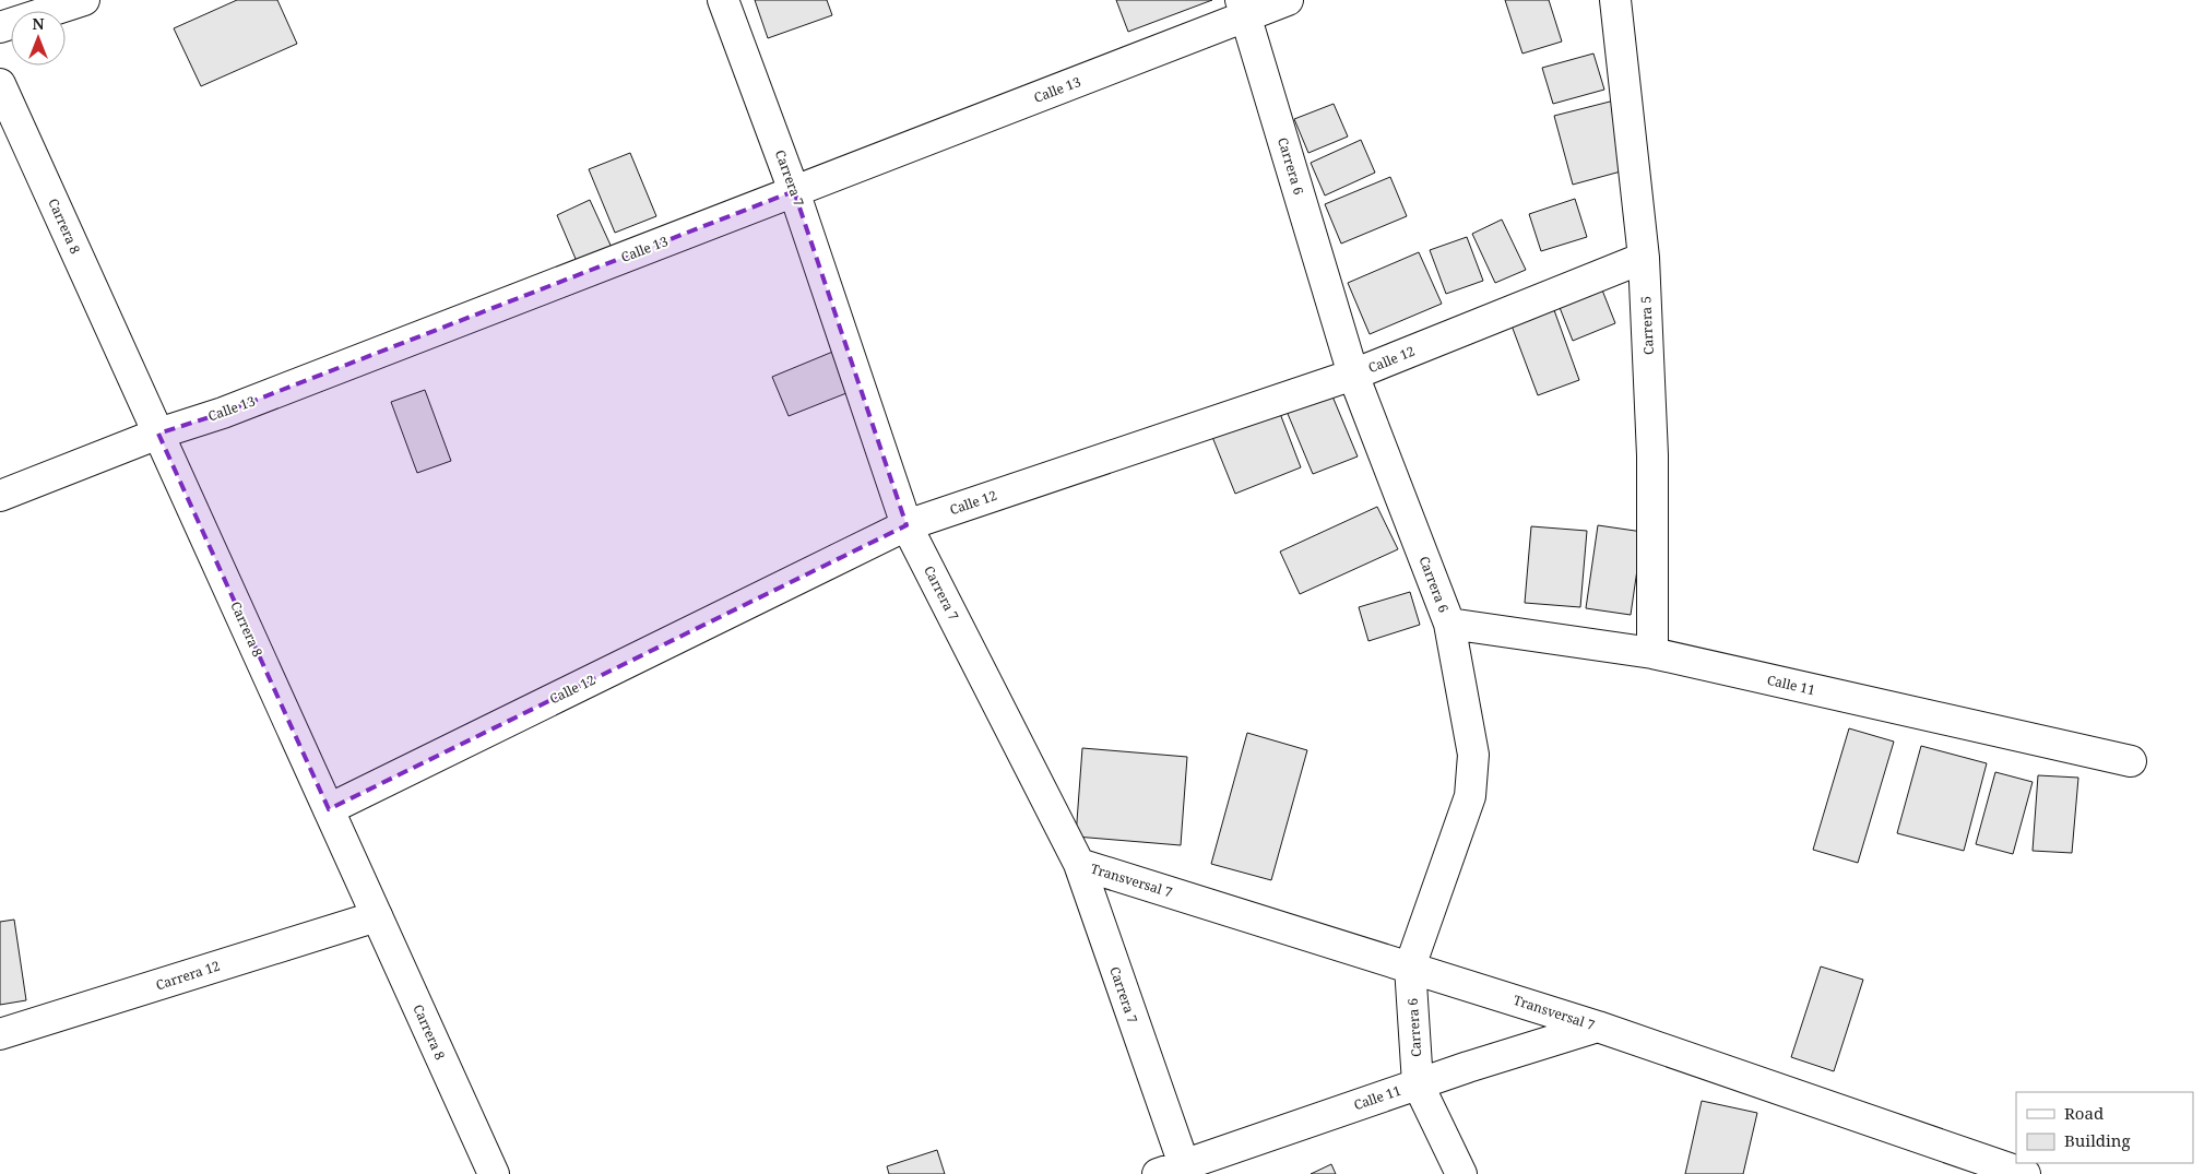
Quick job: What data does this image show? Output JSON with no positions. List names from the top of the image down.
{
  "streets": {
    "main road": [
      "Calle 13",
      "Carrera 6",
      "Carrera 7",
      "Carrera 8",
      "Carrera 5",
      "Calle 12",
      "Calle 11",
      "Transversal 7",
      "Carrera 12"
    ]
  },
  "crossings": [
    ["Calle 13", "Carrera 6"],
    ["Calle 13", "Carrera 7"],
    ["Calle 13", "Carrera 8"],
    ["Carrera 6", "Calle 12"],
    ["Carrera 6", "Calle 11"],
    ["Carrera 6", "Transversal 7"],
    ["Carrera 7", "Calle 12"],
    ["Carrera 7", "Calle 11"],
    ["Carrera 7", "Transversal 7"],
    ["Carrera 8", "Calle 12"],
    ["Carrera 8", "Carrera 12"],
    ["Carrera 5", "Calle 12"],
    ["Carrera 5", "Calle 11"],
    ["Calle 11", "Transversal 7"]
  ],
  "legend": ["Road", "Building"],
  "north": "top"
}
